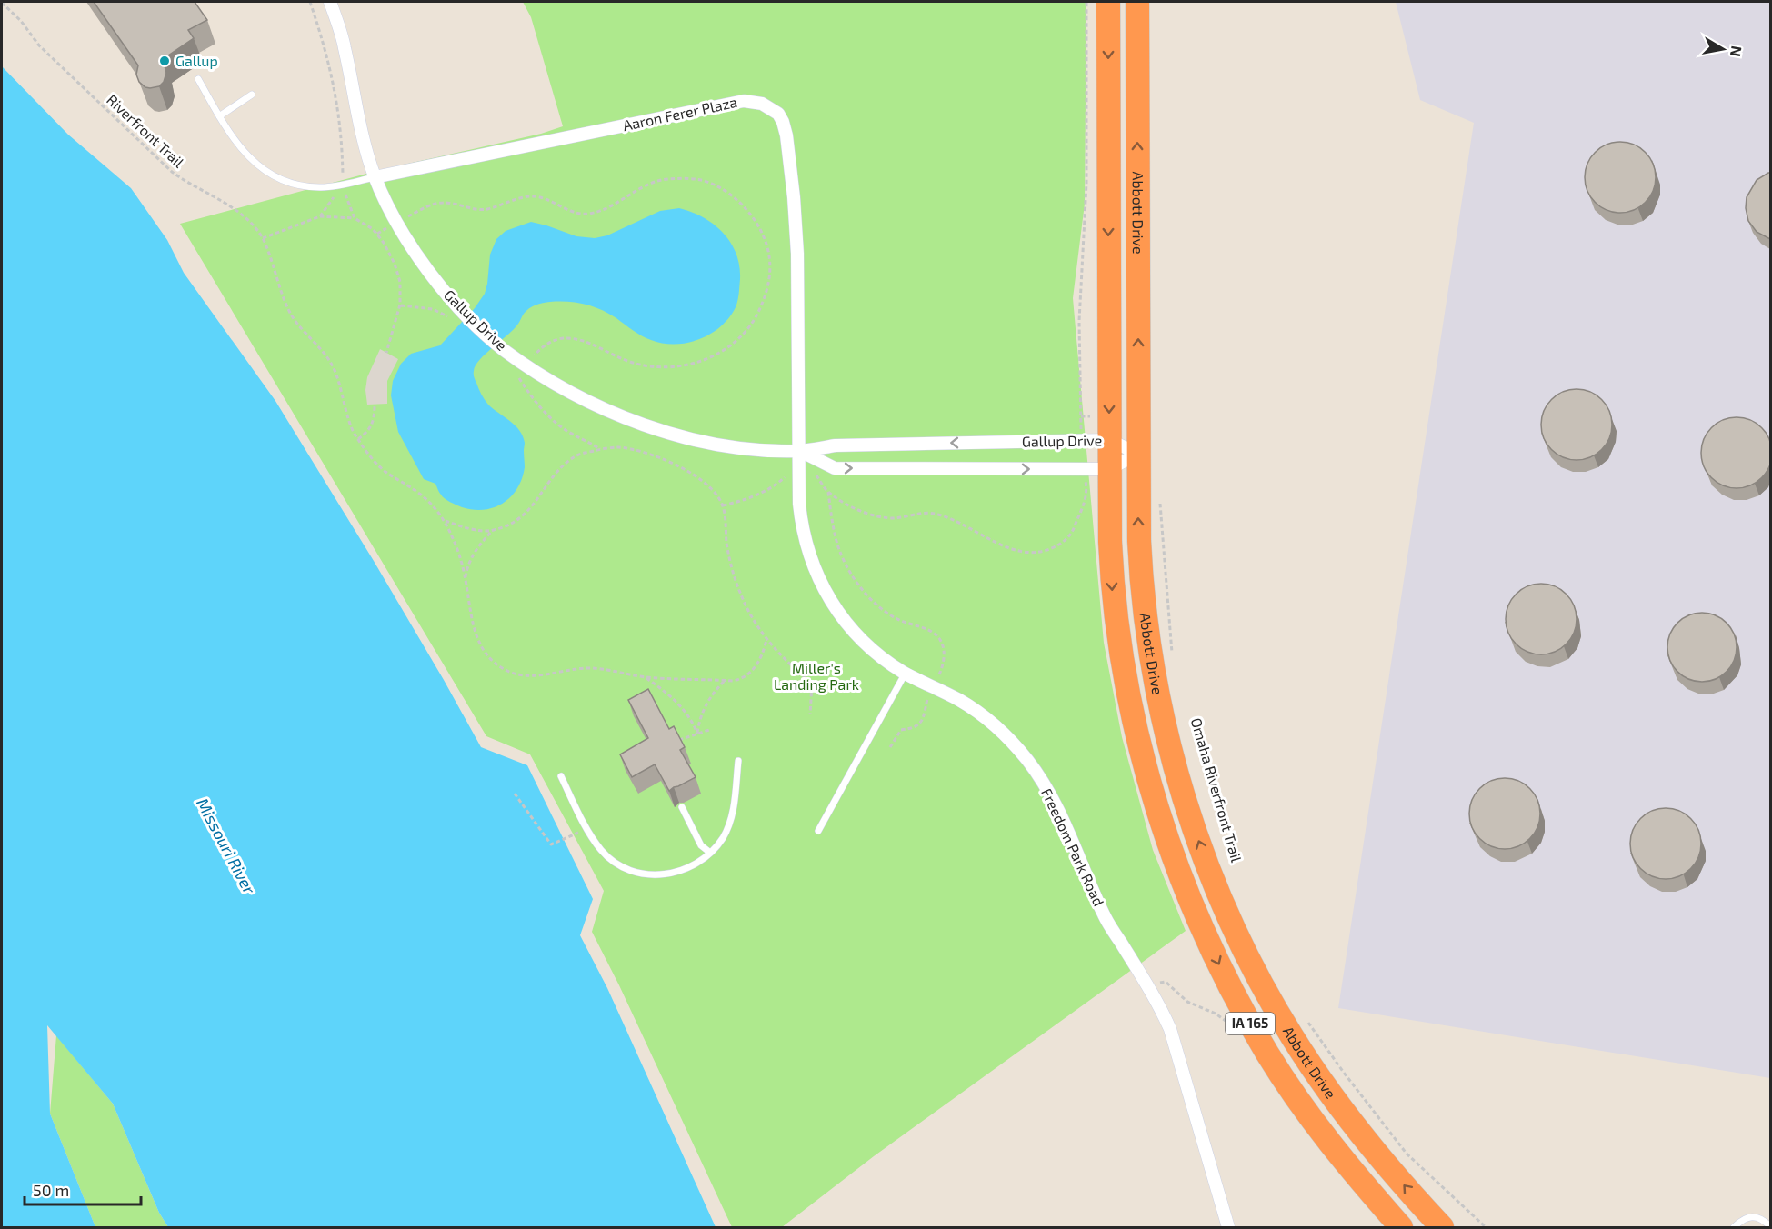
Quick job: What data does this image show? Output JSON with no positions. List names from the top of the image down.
{
  "streets": {
    "highway": ["Abbott Drive", "IA 165"],
    "street": ["Aaron Ferer Plaza", "Gallup Drive", "Freedom Park Road"],
    "path": ["Riverfront Trail"]
  },
  "crossings": [
    ["Aaron Ferer Plaza", "Gallup Drive"],
    ["Aaron Ferer Plaza", "Freedom Park Road"],
    ["Abbott Drive", "Gallup Drive"],
    ["Gallup Drive", "Freedom Park Road"]
  ],
  "water": ["Missouri River"],
  "parks": ["Miller's Landing Park"],
  "places": ["Gallup"],
  "scale_bar": "50 m",
  "north": "right"
}
